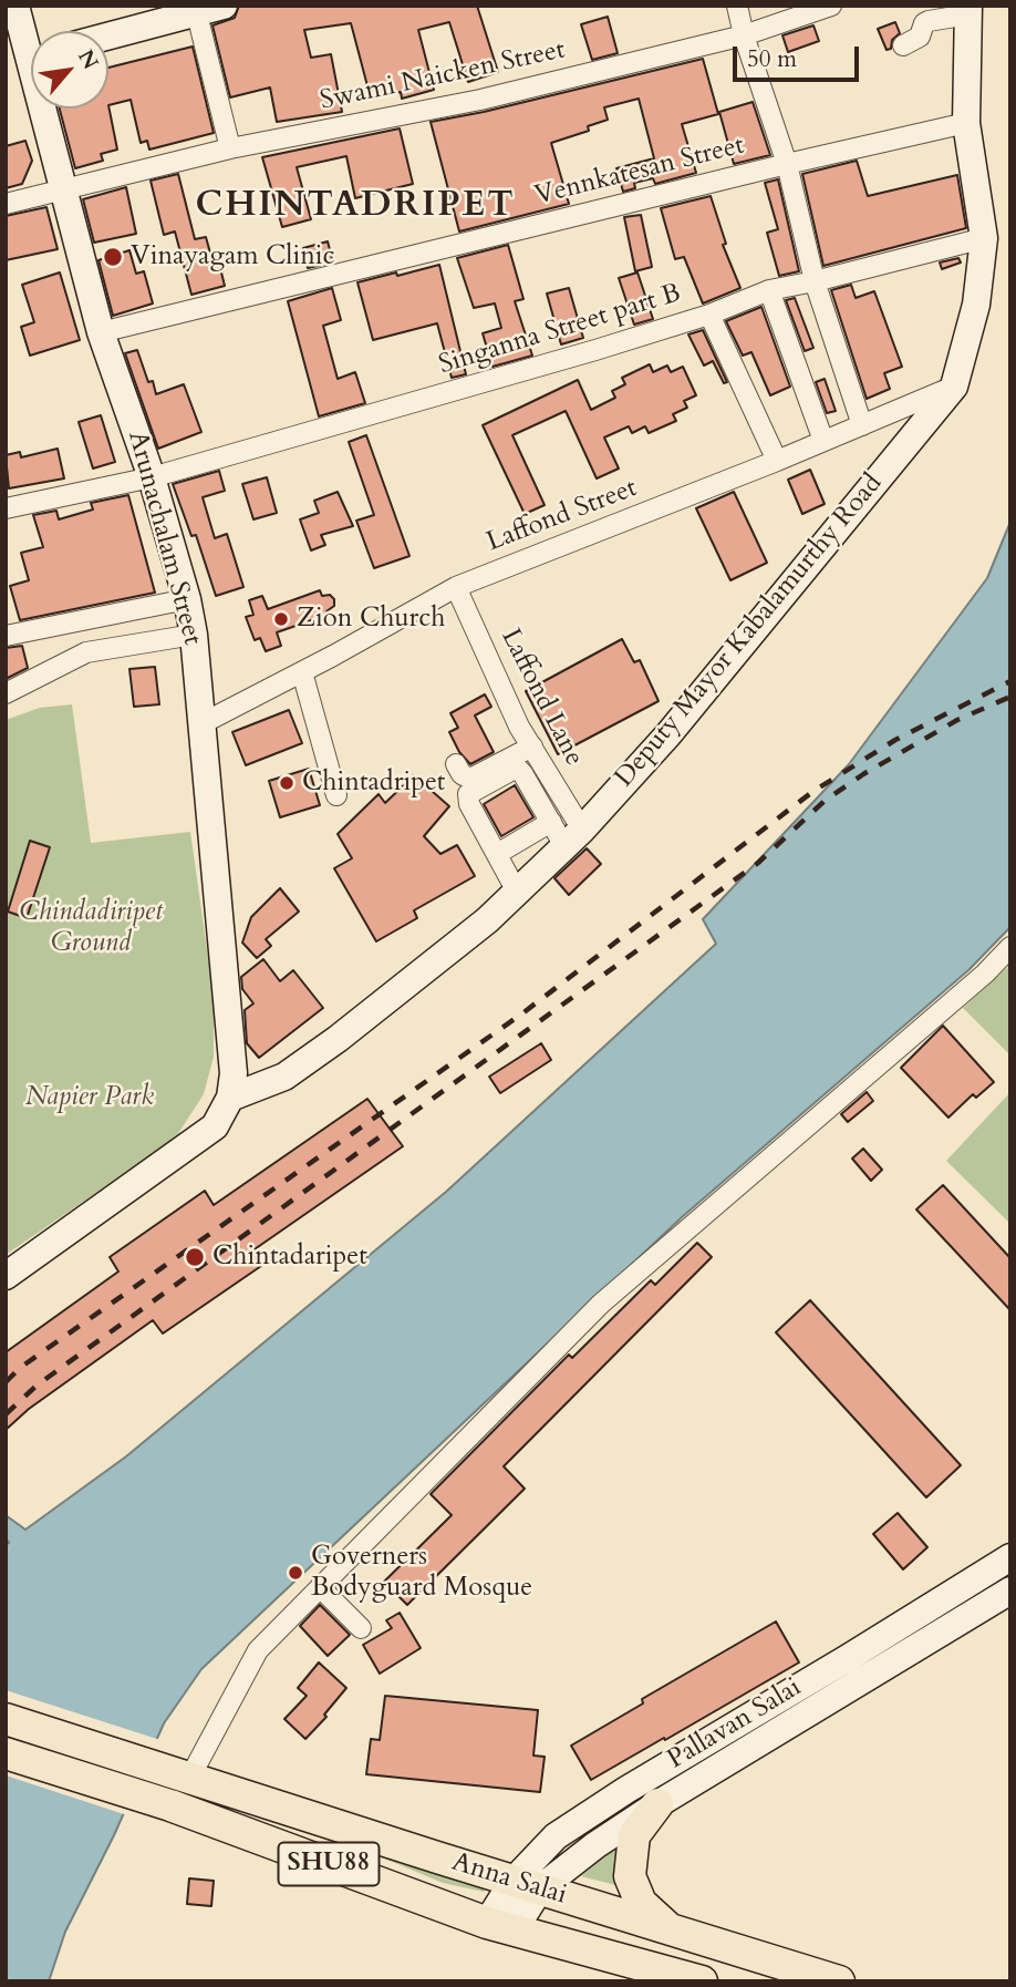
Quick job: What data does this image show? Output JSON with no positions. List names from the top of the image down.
{
  "streets": {
    "main road": [
      "Arunachalam Street",
      "Deputy Mayor Kabalamurthy Road",
      "Pallavan Salai",
      "SHU88",
      "Anna Salai"
    ],
    "street": [
      "Swami Naicken Street",
      "Vennkatesan Street",
      "Singanna Street part B",
      "Laffond Street",
      "Laffond Lane"
    ]
  },
  "crossings": [
    ["Swami Naicken Street", "Arunachalam Street"],
    ["Vennkatesan Street", "Arunachalam Street"],
    ["Vennkatesan Street", "Deputy Mayor Kabalamurthy Road"],
    ["Singanna Street part B", "Arunachalam Street"],
    ["Singanna Street part B", "Deputy Mayor Kabalamurthy Road"],
    ["Laffond Street", "Arunachalam Street"],
    ["Laffond Street", "Deputy Mayor Kabalamurthy Road"],
    ["Laffond Street", "Laffond Lane"],
    ["Arunachalam Street", "Deputy Mayor Kabalamurthy Road"],
    ["Deputy Mayor Kabalamurthy Road", "Laffond Lane"],
    ["Pallavan Salai", "Anna Salai"],
    ["SHU88", "Anna Salai"]
  ],
  "districts": ["CHINTADRIPET"],
  "parks": ["Chindadiripet Ground", "Napier Park"],
  "places": [
    "Vinayagam Clinic",
    "Zion Church",
    "Chintadripet",
    "Chintadaripet",
    "Governers Bodyguard Mosque"
  ],
  "scale_bar": "50 m",
  "north": "top right"
}
